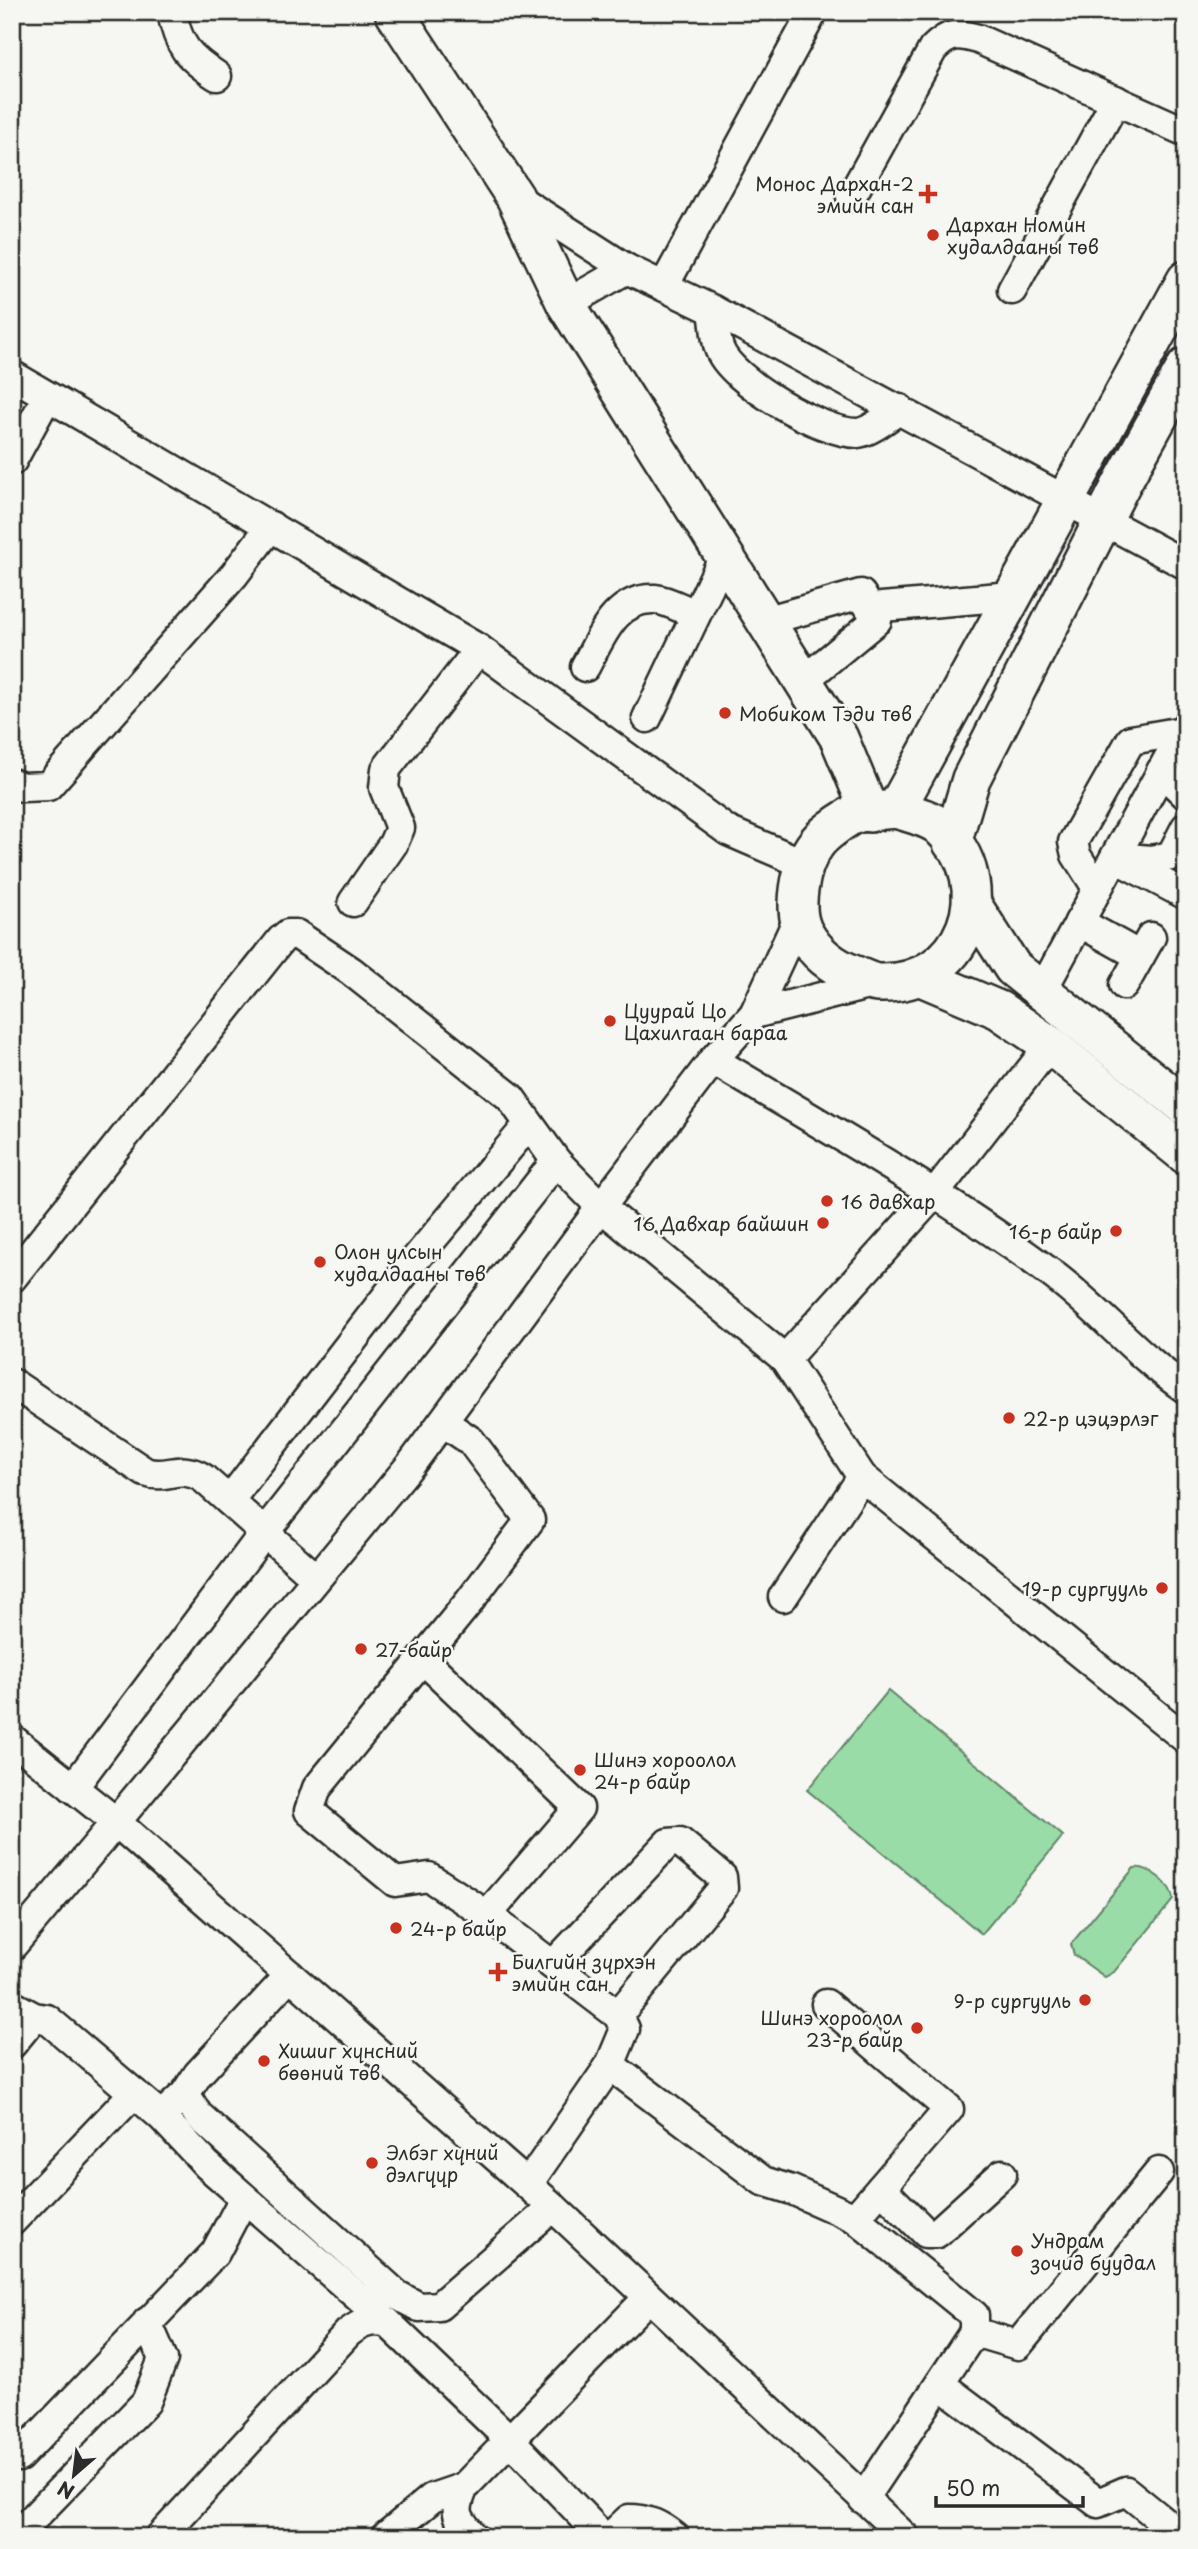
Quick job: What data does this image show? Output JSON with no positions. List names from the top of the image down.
{
  "places": {
    "health": ["Монос Дархан-2 эмийн сан", "Билгийн зүрхэн эмийн сан"],
    "other": [
      "Дархан Номин худалдааны төв",
      "Мобиком Тэди төв",
      "Цуурай Цо Цахилгаан бараа",
      "16 давхар",
      "16 Давхар байшин",
      "16-р байр",
      "Олон улсын худалдааны төв",
      "22-р цэцэрлэг",
      "19-р сургууль",
      "27-байр",
      "Шинэ хороолол 24-р байр",
      "24-р байр",
      "9-р сургууль",
      "Шинэ хороолол 23-р байр",
      "Хишиг хүнсний бөөний төв",
      "Элбэг хүний дэлгүүр",
      "Ундрам зочид буудал"
    ]
  },
  "scale_bar": "50 m",
  "north": "bottom left"
}
